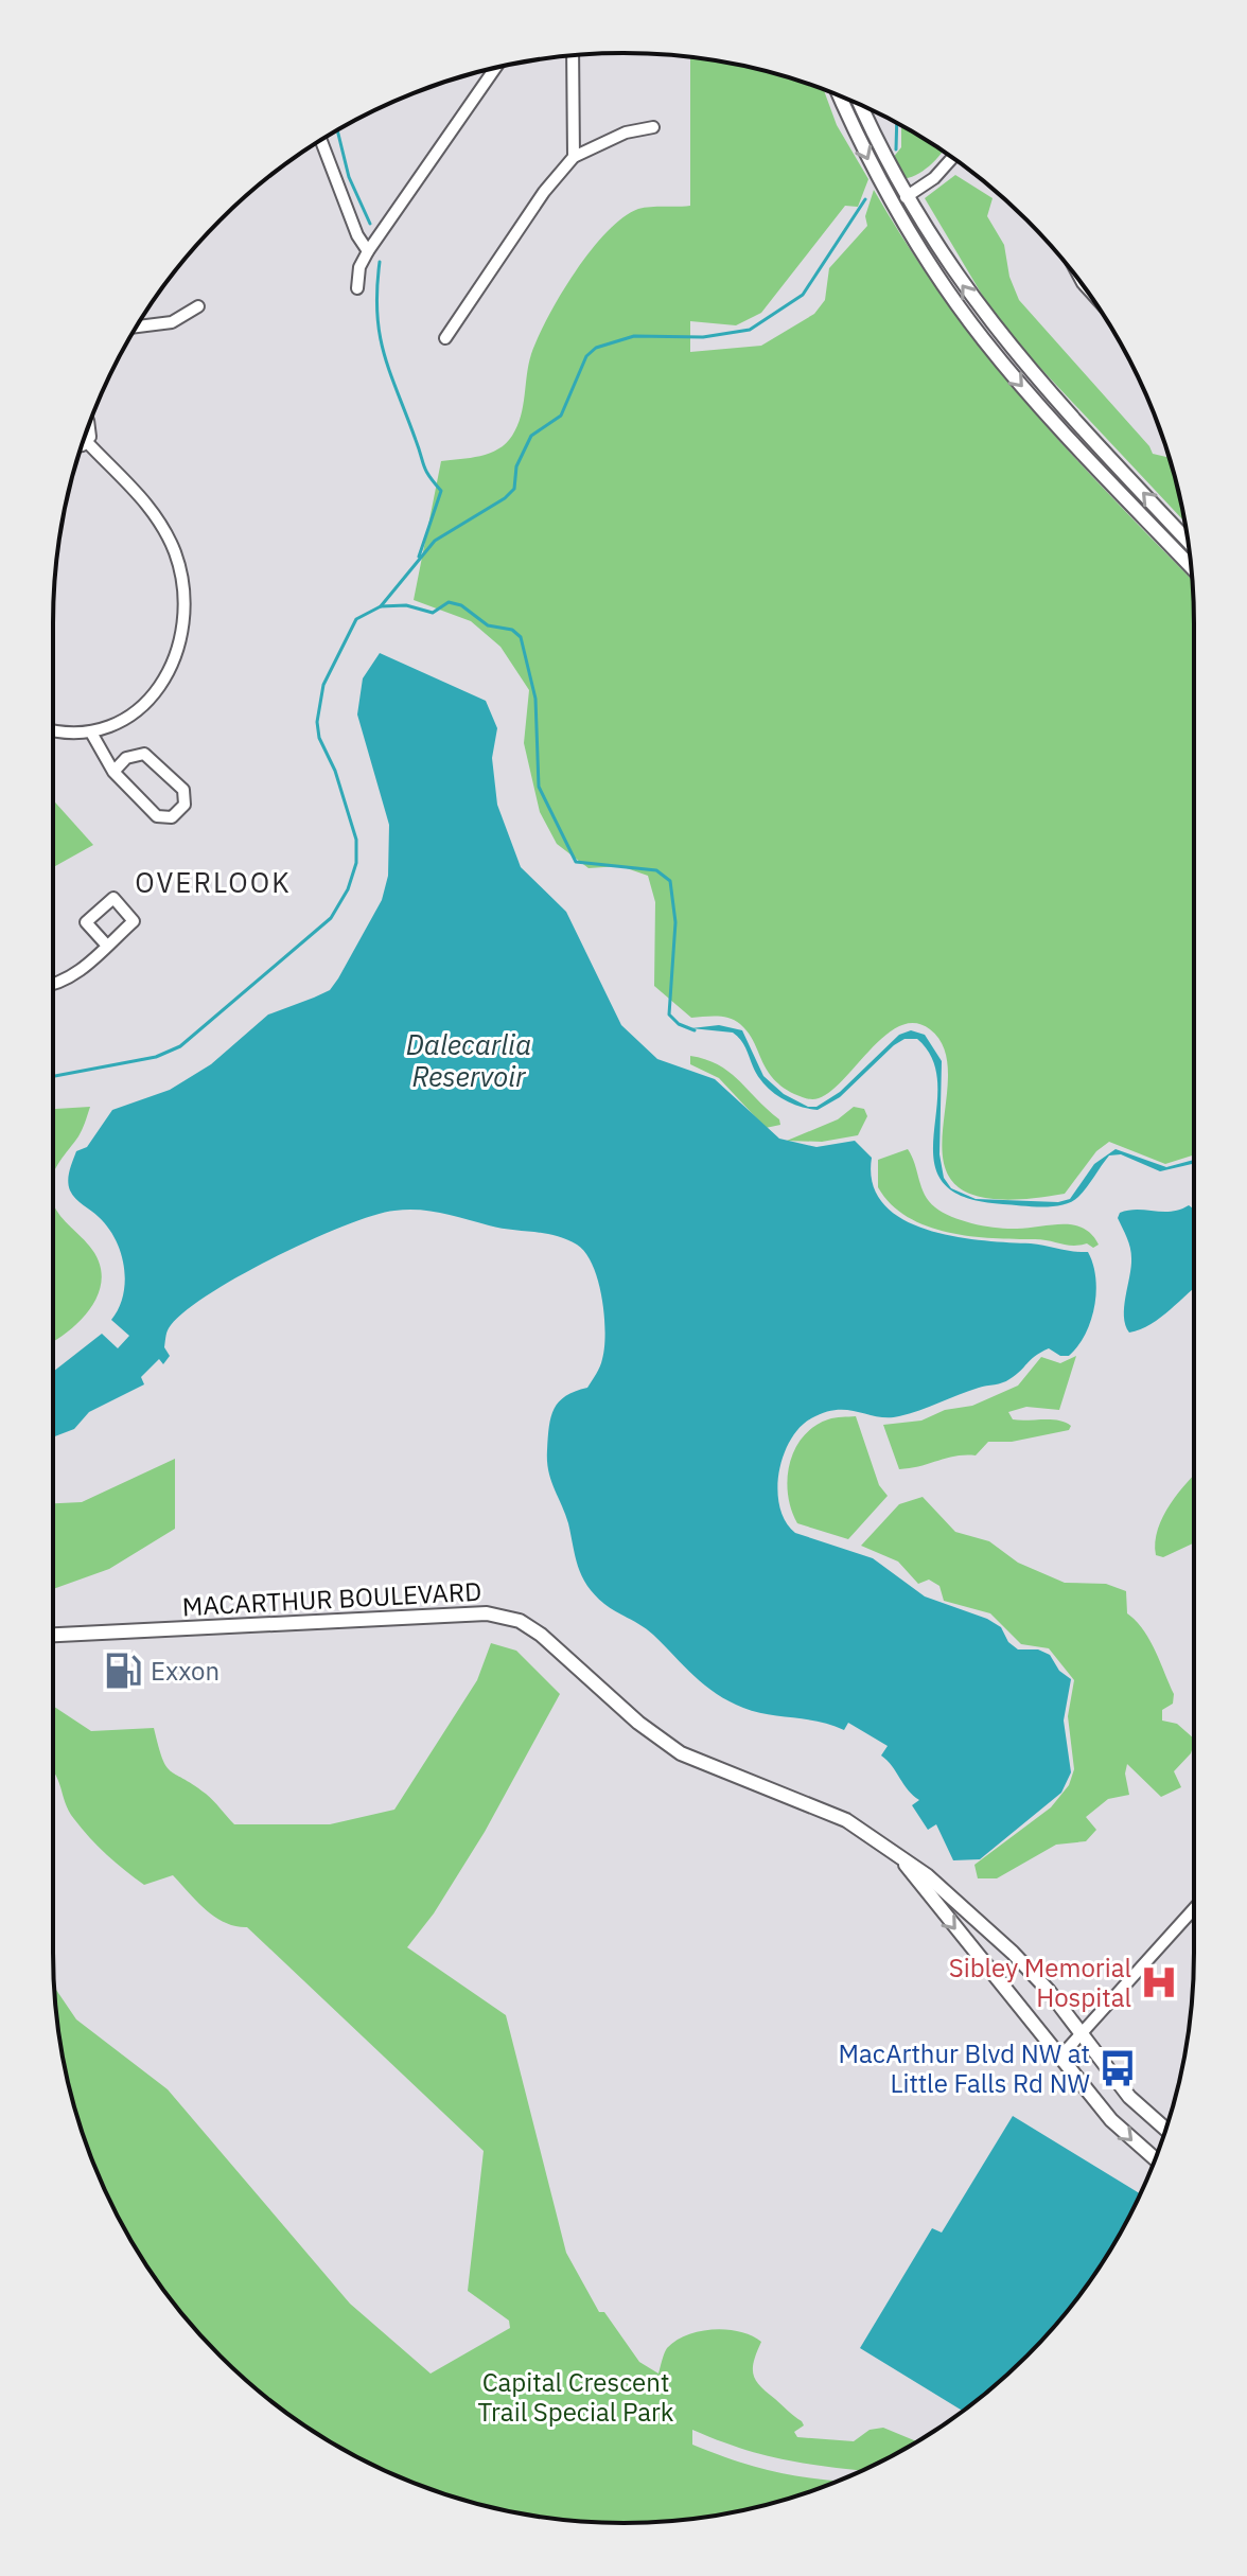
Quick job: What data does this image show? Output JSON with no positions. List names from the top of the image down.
{
  "streets": {
    "main road": ["MACARTHUR BOULEVARD"]
  },
  "districts": ["OVERLOOK"],
  "water": ["Dalecarlia Reservoir"],
  "parks": ["Capital Crescent Trail Special Park"],
  "places": {
    "fuel station": ["Exxon"],
    "hospital": ["Sibley Memorial Hospital"],
    "bus stop": ["MacArthur Blvd NW at Little Falls Rd NW"]
  }
}
